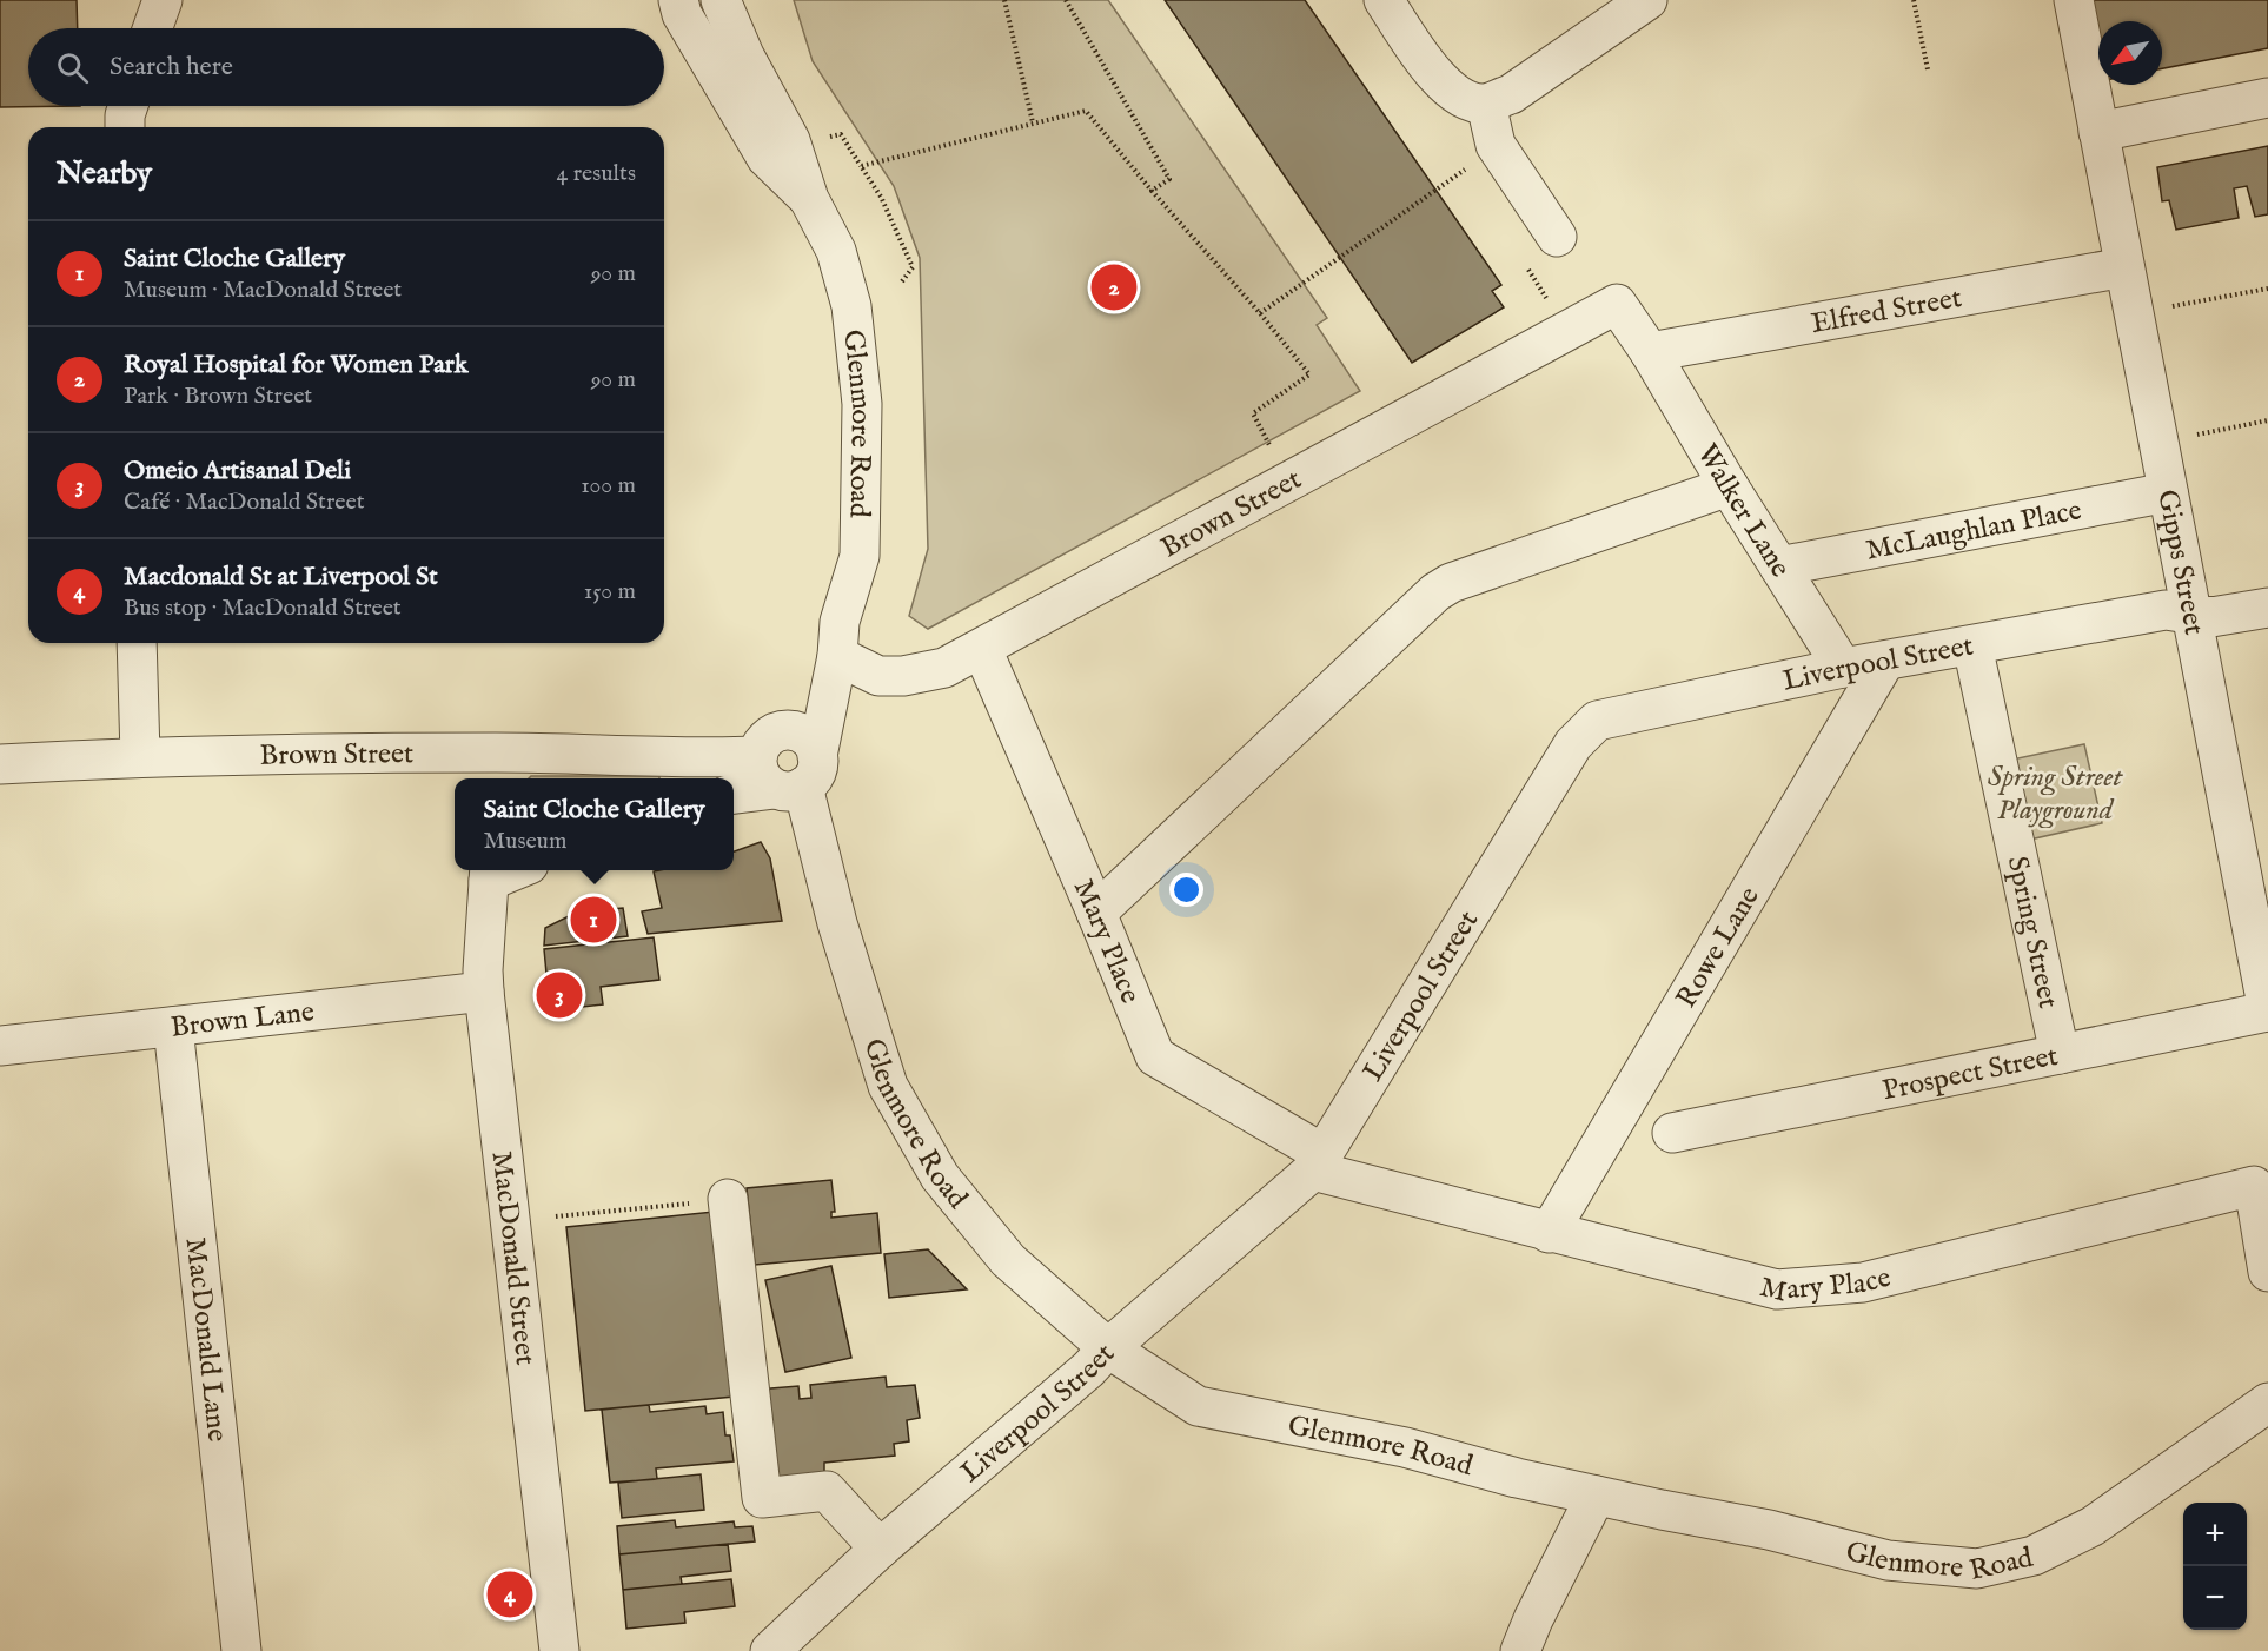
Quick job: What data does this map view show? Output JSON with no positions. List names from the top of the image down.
{
  "streets": {
    "street": [
      "Elfred Street",
      "Glenmore Road",
      "Walker Lane",
      "Brown Street",
      "McLaughlan Place",
      "Gipps Street",
      "Liverpool Street",
      "Spring Street",
      "Mary Place",
      "Rowe Lane",
      "Brown Lane",
      "Prospect Street",
      "MacDonald Street",
      "MacDonald Lane"
    ]
  },
  "crossings": [
    ["Elfred Street", "Walker Lane"],
    ["Elfred Street", "Gipps Street"],
    ["Glenmore Road", "Brown Street"],
    ["Glenmore Road", "Liverpool Street"],
    ["Walker Lane", "Brown Street"],
    ["Walker Lane", "McLaughlan Place"],
    ["Walker Lane", "Liverpool Street"],
    ["Brown Street", "Mary Place"],
    ["McLaughlan Place", "Gipps Street"],
    ["Gipps Street", "Liverpool Street"],
    ["Gipps Street", "Prospect Street"],
    ["Liverpool Street", "Spring Street"],
    ["Liverpool Street", "Mary Place"],
    ["Liverpool Street", "Rowe Lane"],
    ["Spring Street", "Prospect Street"],
    ["Mary Place", "Rowe Lane"],
    ["Brown Lane", "MacDonald Street"],
    ["Brown Lane", "MacDonald Lane"]
  ],
  "parks": ["Spring Street Playground"],
  "north": "bottom left",
  "page": {
    "search": "Search here",
    "heading": ["Nearby", "4 results"],
    "list": [
      {
        "mark": "1",
        "name": "Saint Cloche Gallery",
        "note": "Museum · MacDonald Street",
        "value": "90 m"
      },
      {
        "mark": "2",
        "name": "Royal Hospital for Women Park",
        "note": "Park · Brown Street",
        "value": "90 m"
      },
      {
        "mark": "3",
        "name": "Omeio Artisanal Deli",
        "note": "Café · MacDonald Street",
        "value": "100 m"
      },
      {
        "mark": "4",
        "name": "Macdonald St at Liverpool St",
        "note": "Bus stop · MacDonald Street",
        "value": "150 m"
      }
    ],
    "pins": [
      "2",
      "1",
      "3",
      "4"
    ],
    "popup": ["Saint Cloche Gallery", "Museum"],
    "map_buttons": ["+", "−"]
  }
}
